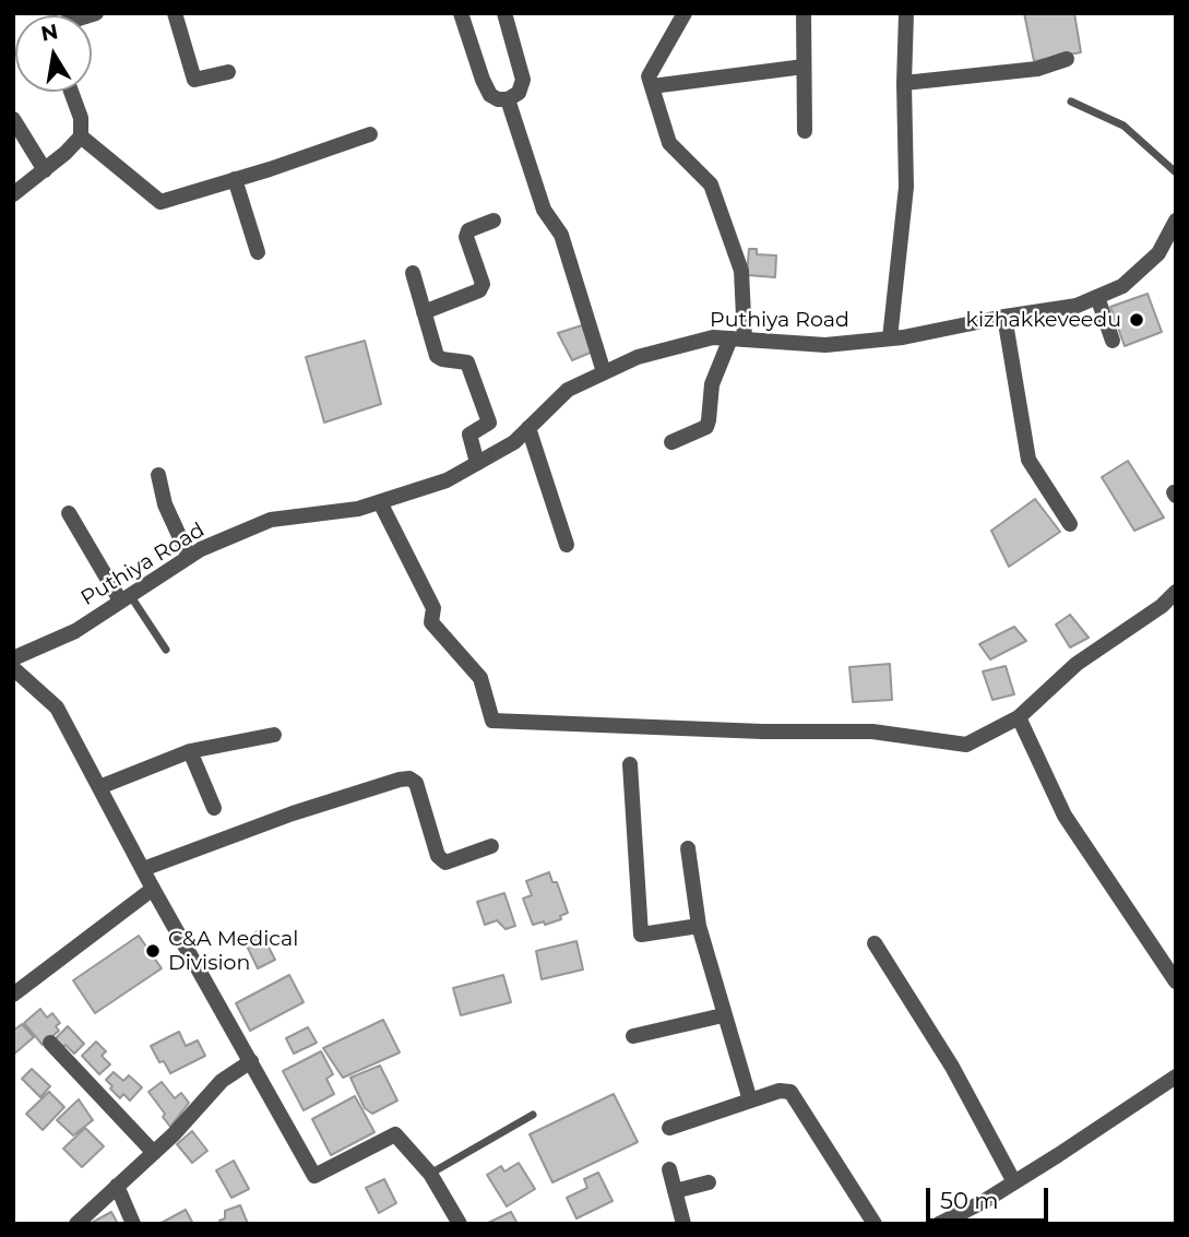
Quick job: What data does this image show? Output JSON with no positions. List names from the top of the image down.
{
  "streets": {
    "street": ["Puthiya Road"]
  },
  "places": ["kizhakkeveedu", "C&A Medical Division"],
  "scale_bar": "50 m",
  "north": "top"
}
